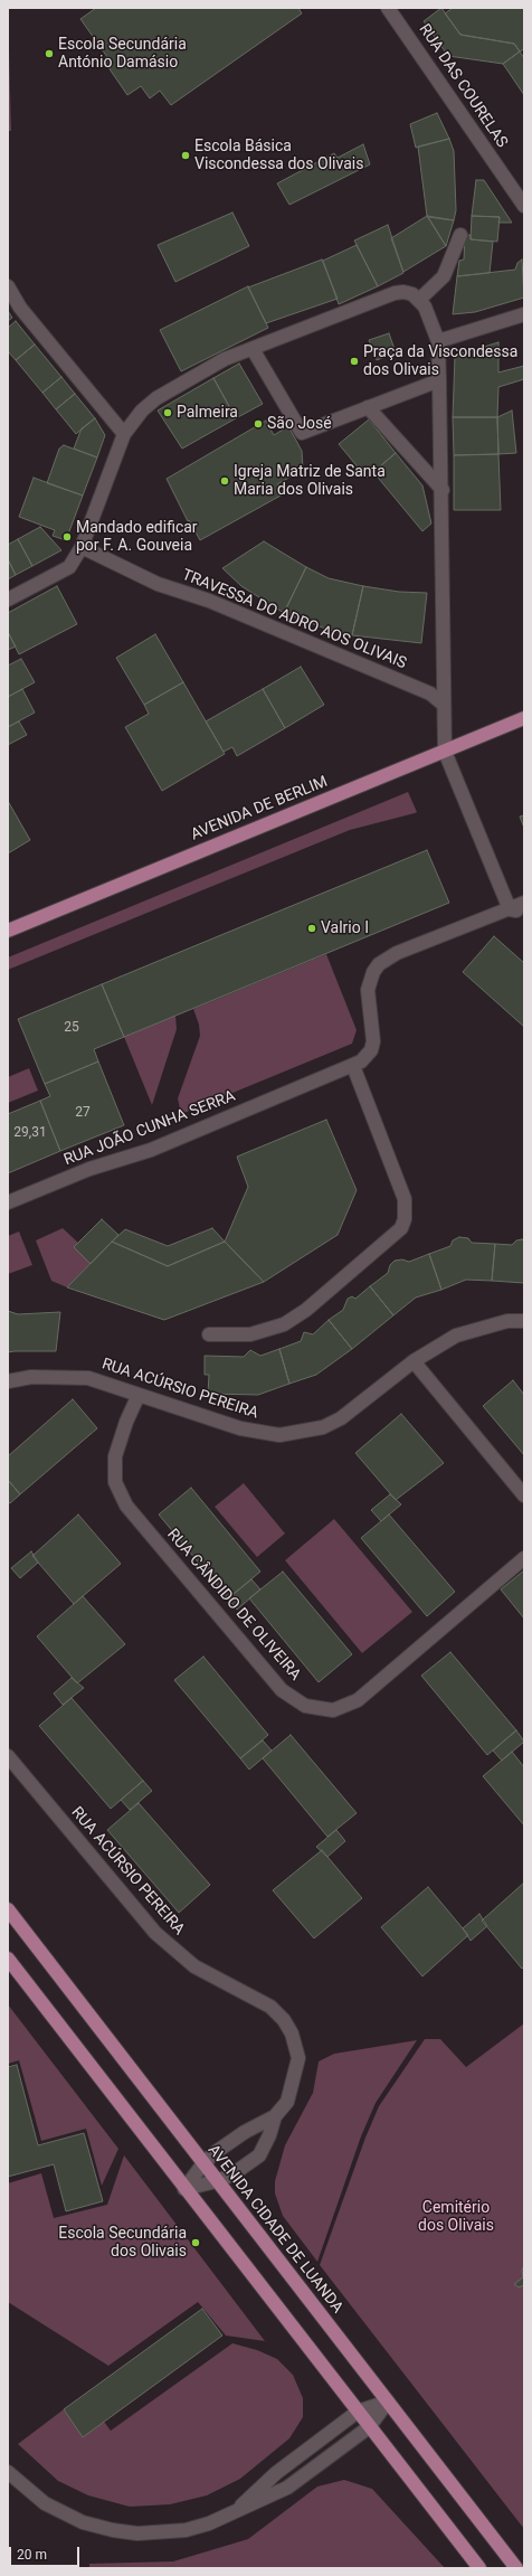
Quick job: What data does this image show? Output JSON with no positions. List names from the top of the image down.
{
  "streets": {
    "main road": ["AVENIDA DE BERLIM", "AVENIDA CIDADE DE LUANDA"],
    "street": [
      "RUA DAS COURELAS",
      "TRAVESSA DO ADRO AOS OLIVAIS",
      "RUA JOÃO CUNHA SERRA",
      "RUA ACÚRSIO PEREIRA",
      "RUA CÂNDIDO DE OLIVEIRA"
    ]
  },
  "crossings": [
    ["RUA ACÚRSIO PEREIRA", "RUA CÂNDIDO DE OLIVEIRA"],
    ["RUA ACÚRSIO PEREIRA", "AVENIDA CIDADE DE LUANDA"]
  ],
  "parks": ["Cemitério dos Olivais"],
  "places": [
    "Escola Secundária António Damásio",
    "Escola Básica Viscondessa dos Olivais",
    "Praça da Viscondessa dos Olivais",
    "Palmeira",
    "São José",
    "Igreja Matriz de Santa Maria dos Olivais",
    "Mandado edificar por F. A. Gouveia",
    "Valrio I",
    "Escola Secundária dos Olivais"
  ],
  "house_numbers": ["25", "27", "29,31"],
  "scale_bar": "20 m"
}
